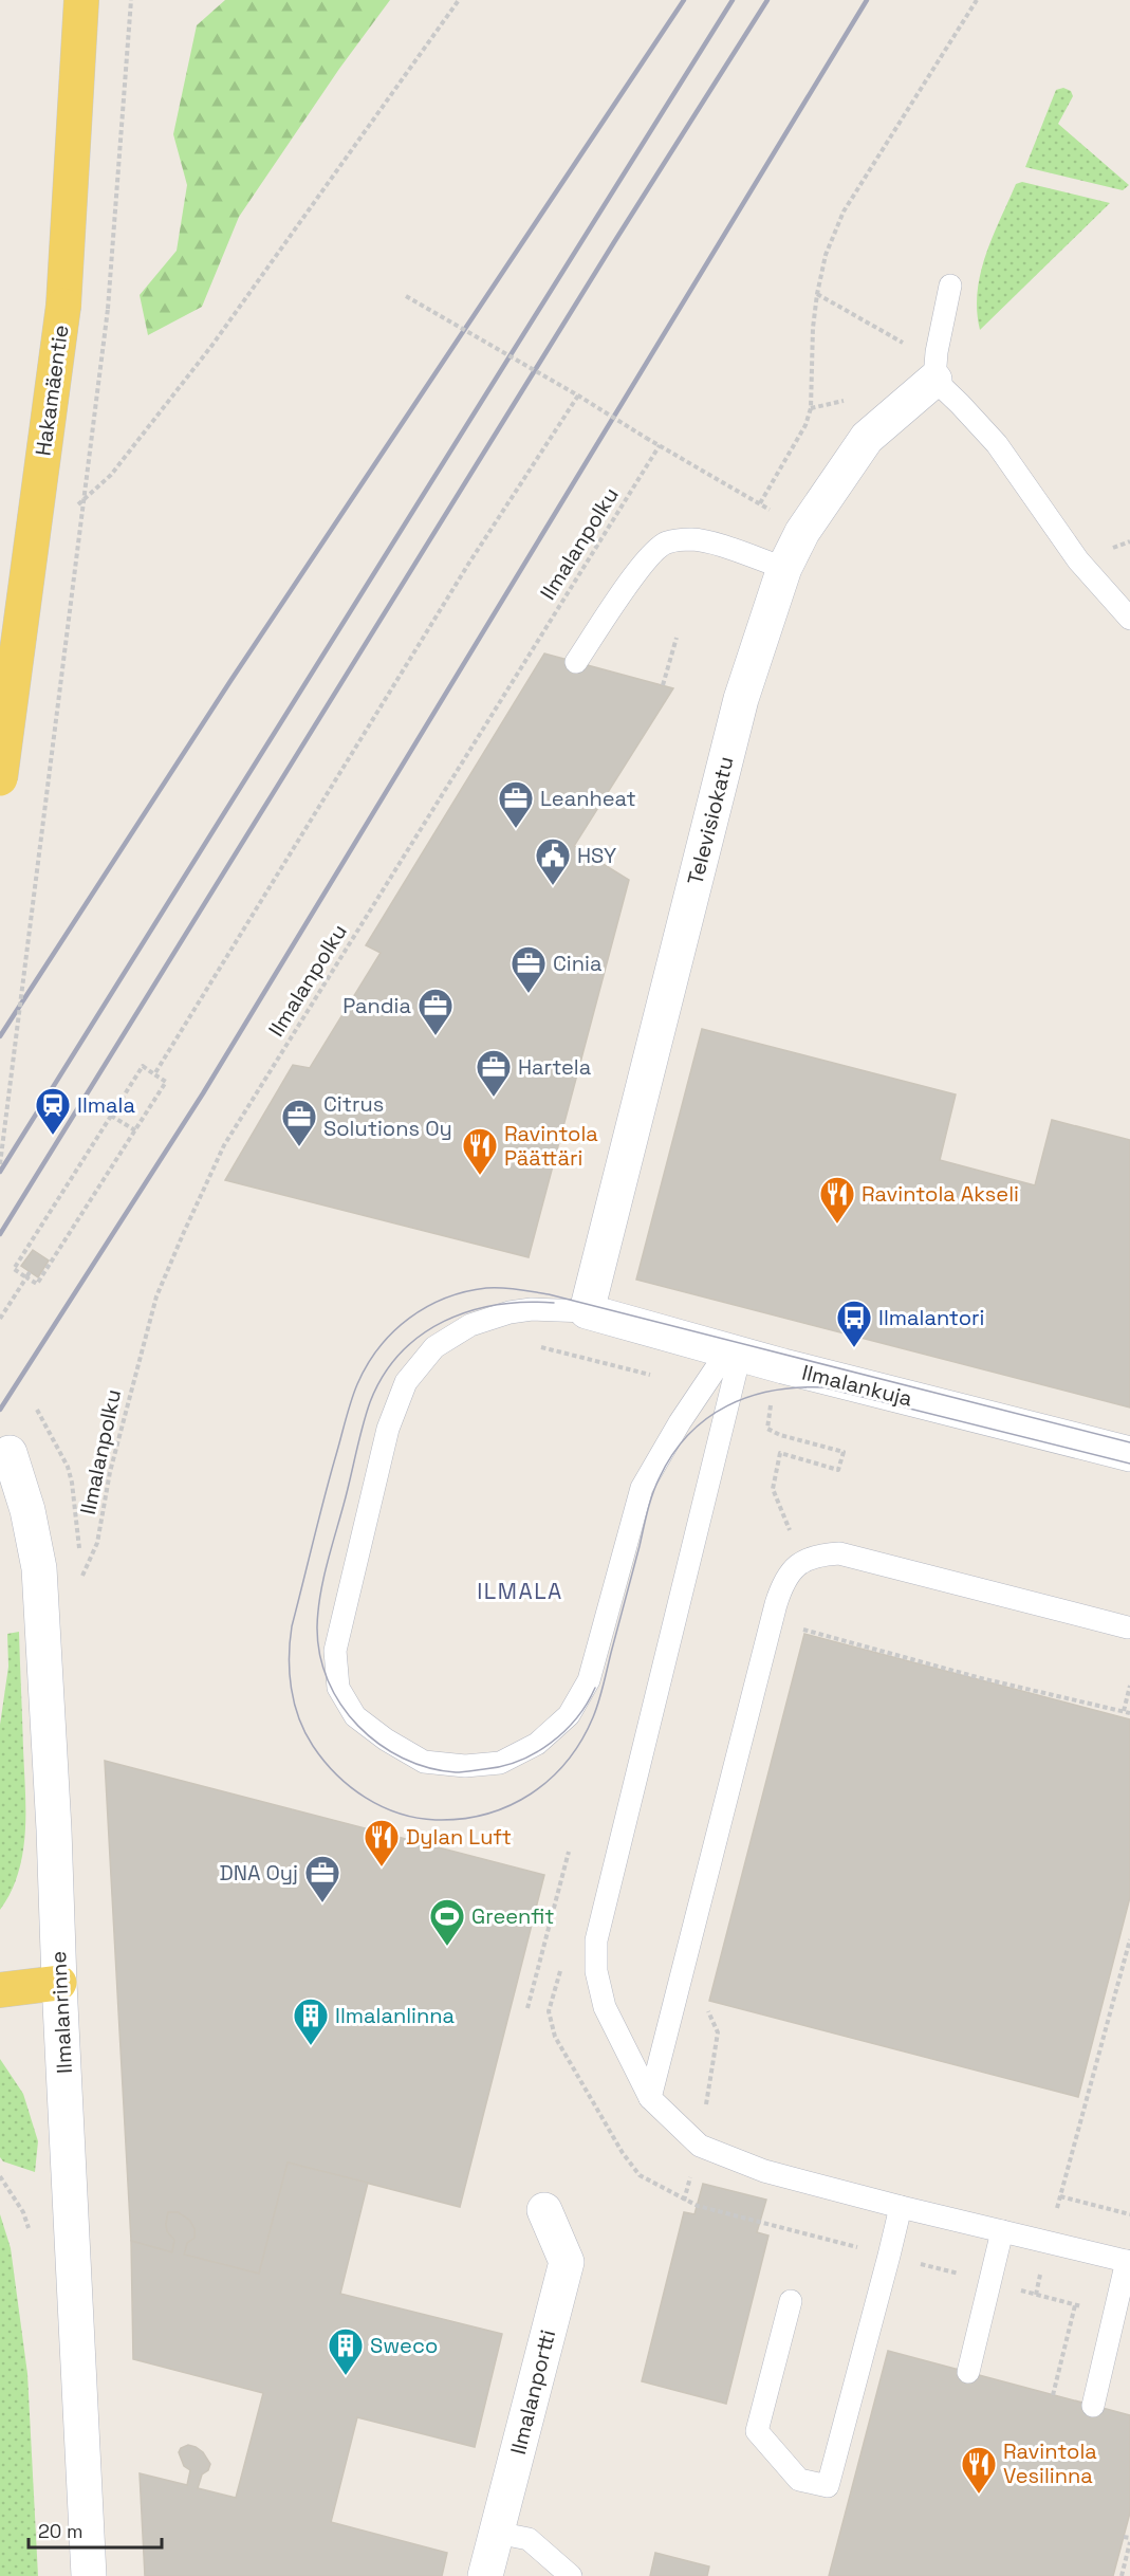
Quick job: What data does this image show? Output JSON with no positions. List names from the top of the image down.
{
  "streets": {
    "main road": ["Hakamäentie"],
    "street": [
      "Televisiokatu",
      "Ilmalankuja",
      "Ilmalanrinne",
      "Ilmalanportti"
    ],
    "path": ["Ilmalanpolku"]
  },
  "crossings": [
    ["Televisiokatu", "Ilmalankuja"]
  ],
  "districts": ["ILMALA"],
  "places": {
    "office": [
      "Leanheat",
      "Cinia",
      "Pandia",
      "Hartela",
      "Citrus Solutions Oy",
      "DNA Oyj"
    ],
    "public building": ["HSY"],
    "station": ["Ilmala"],
    "restaurant": [
      "Ravintola Päättäri",
      "Ravintola Akseli",
      "Dylan Luft",
      "Ravintola Vesilinna"
    ],
    "bus stop": ["Ilmalantori"],
    "sports": ["Greenfit"],
    "building": ["Ilmalanlinna", "Sweco"]
  },
  "scale_bar": "20 m"
}
